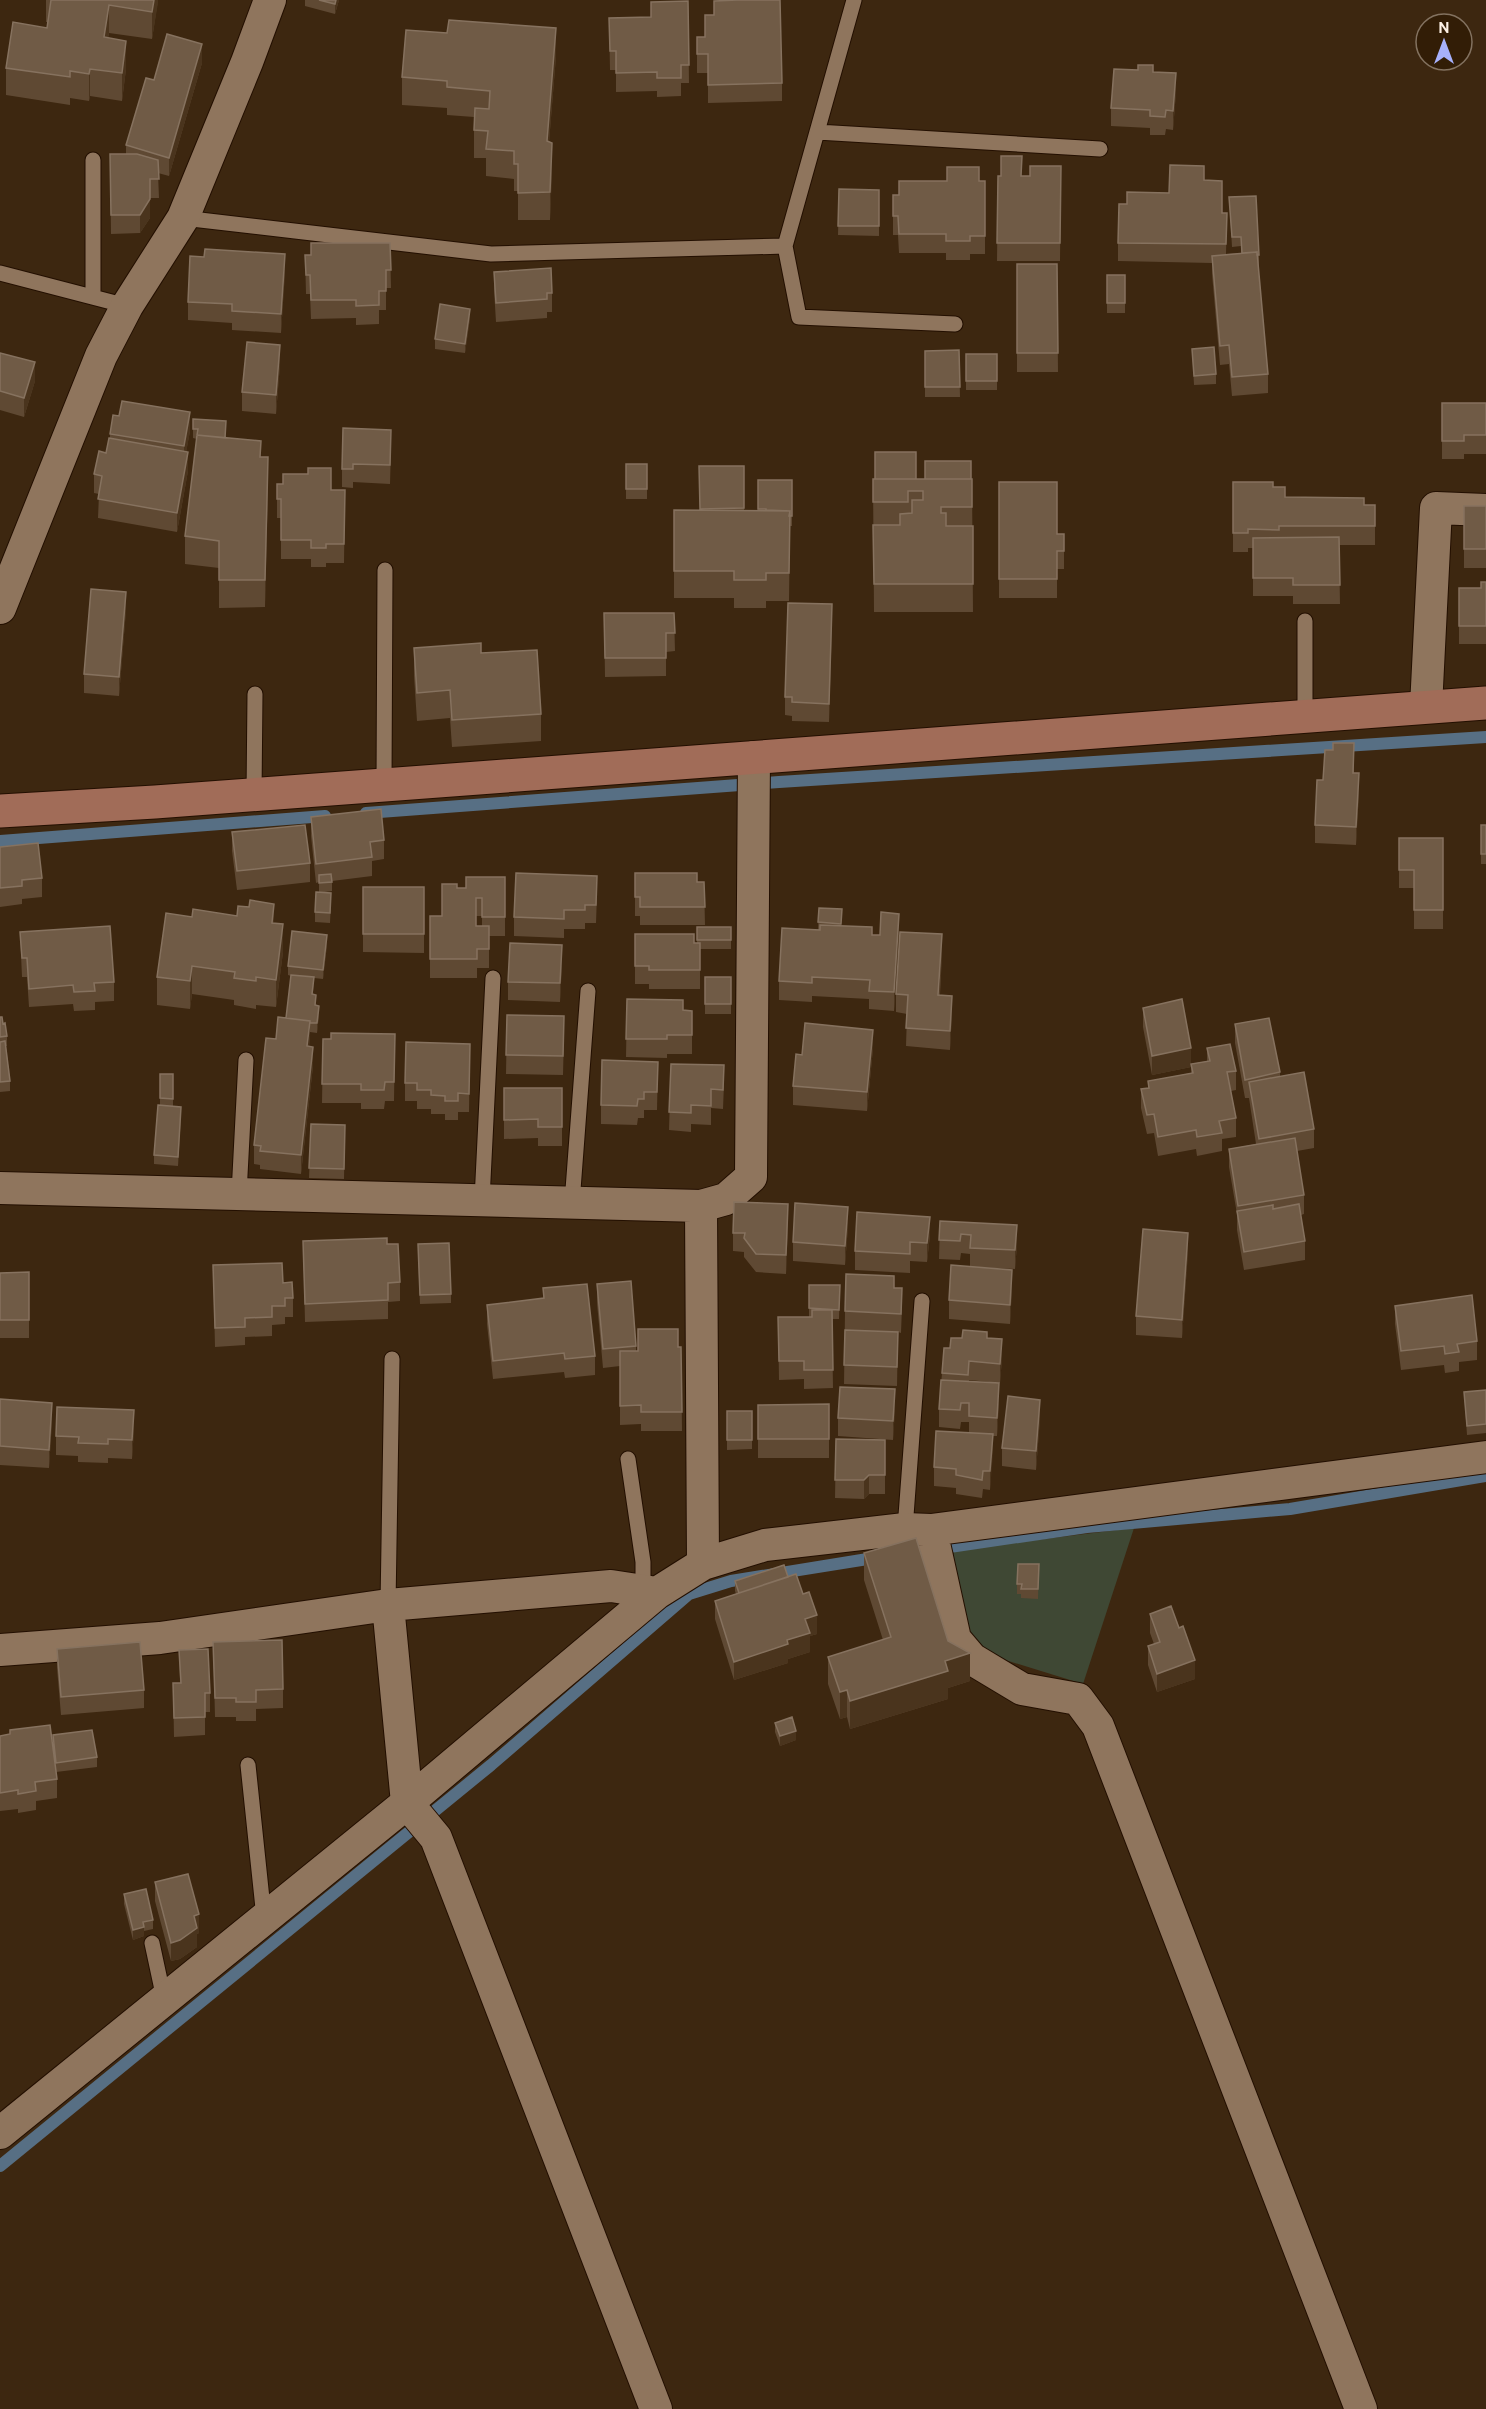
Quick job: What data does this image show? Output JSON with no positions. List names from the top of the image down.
{
  "north": "top"
}
